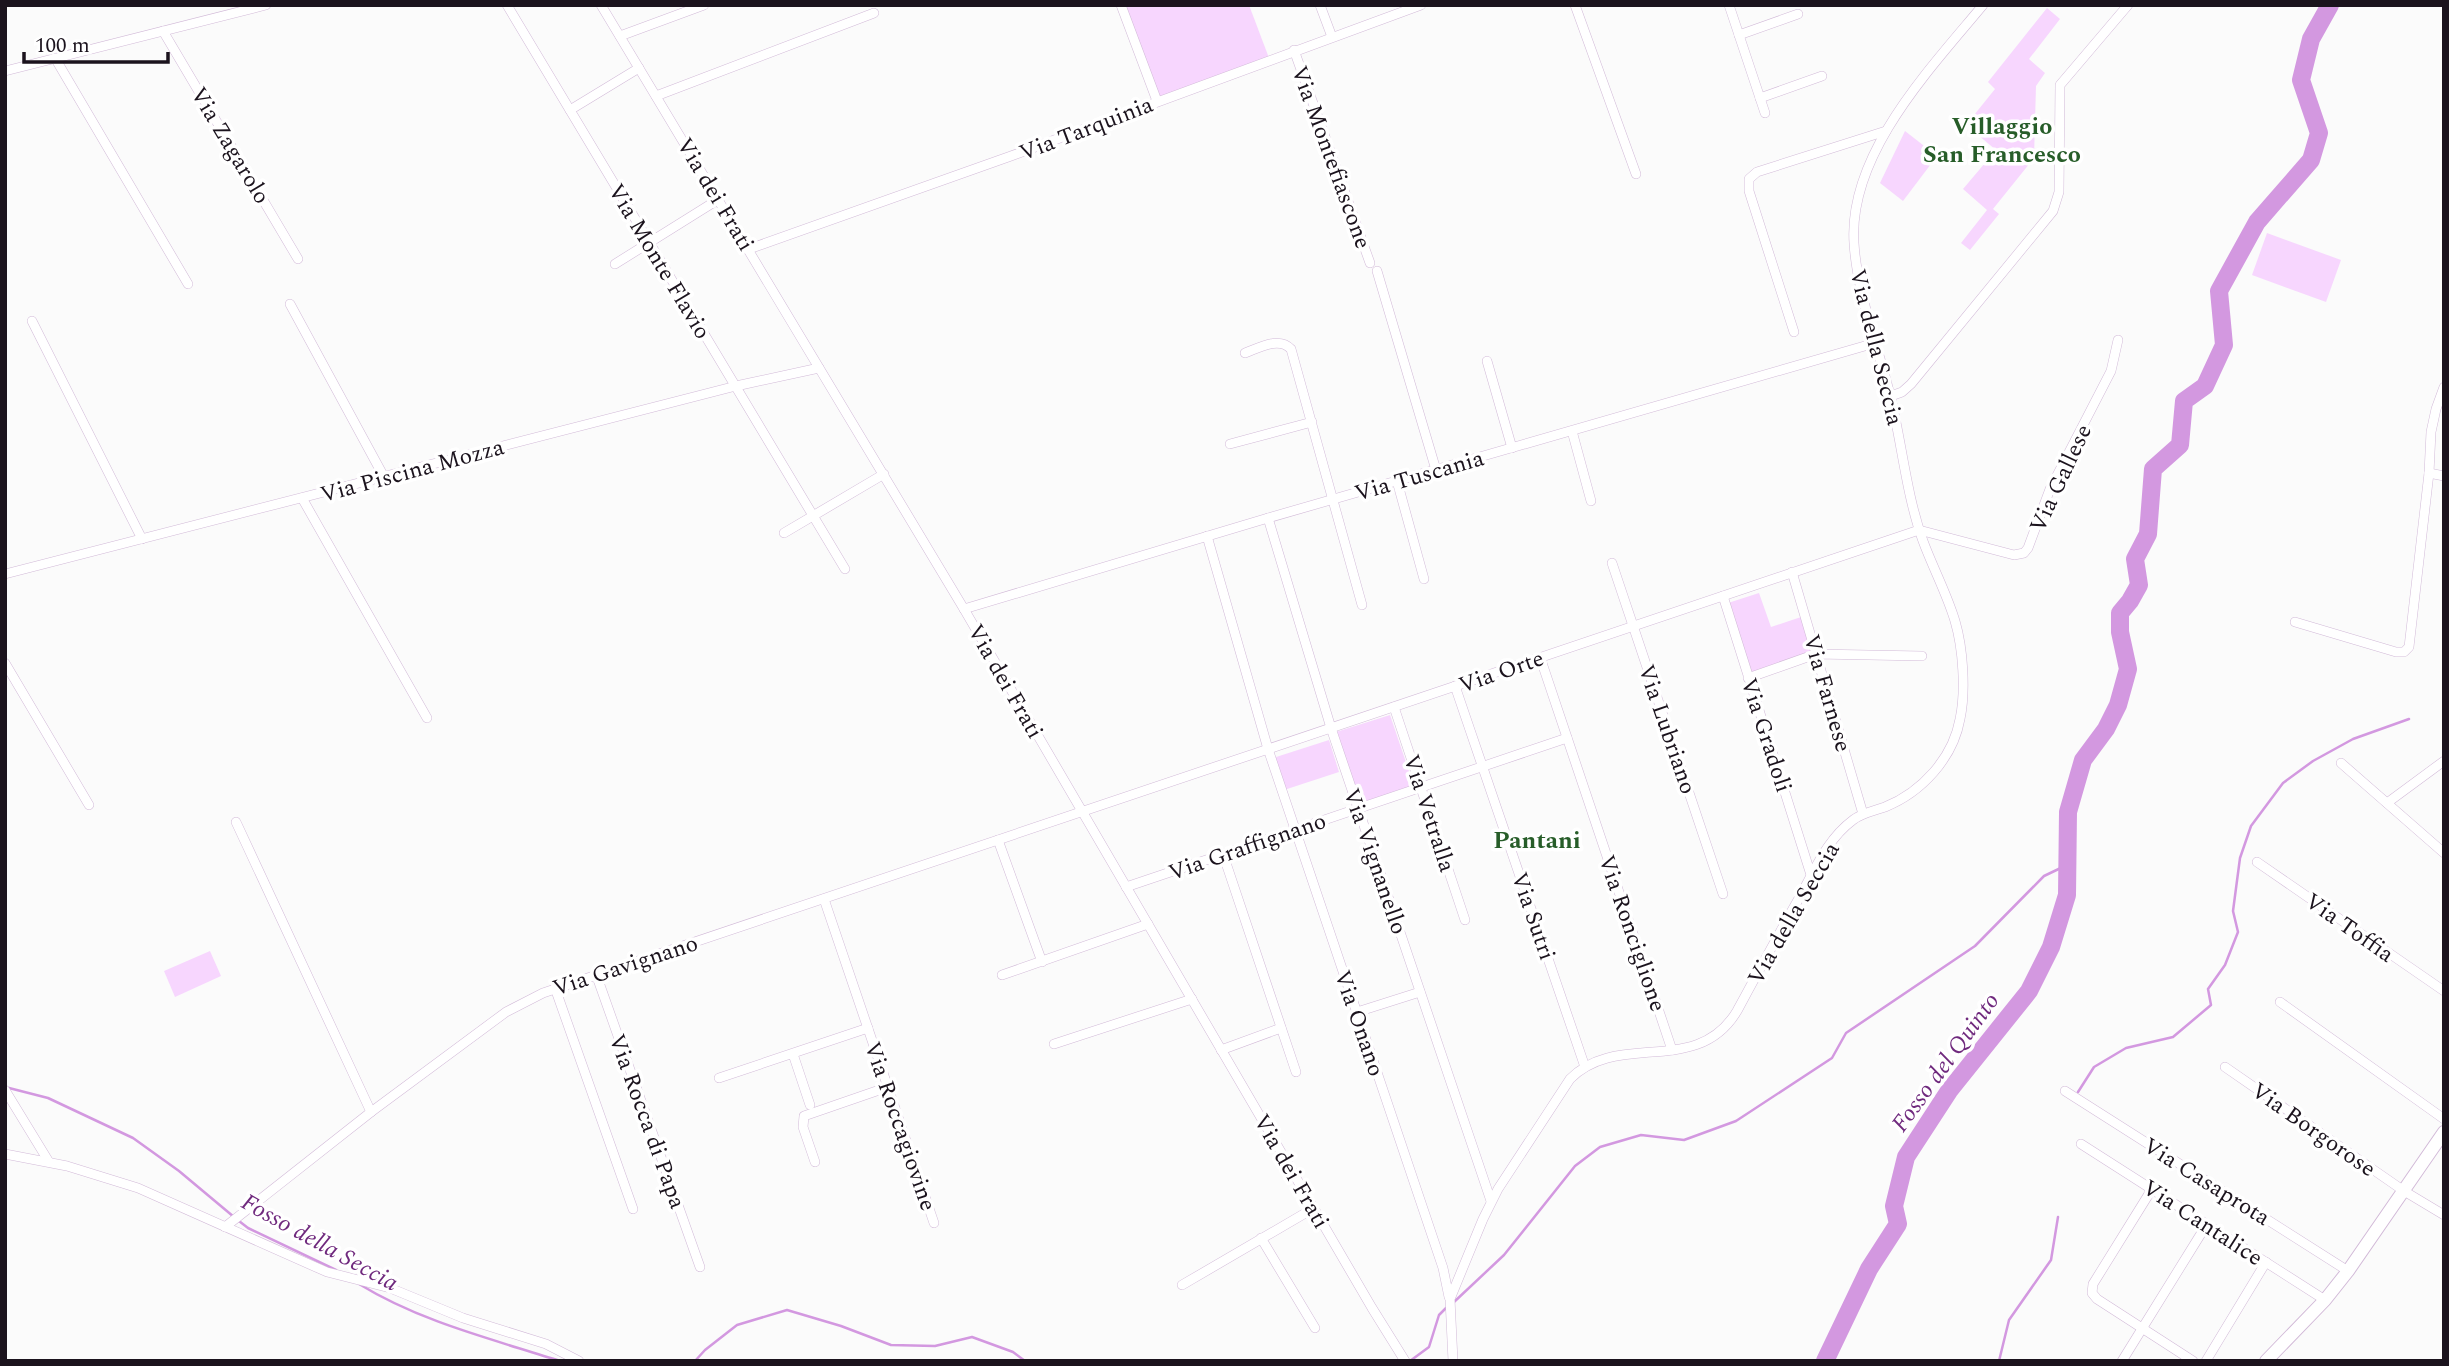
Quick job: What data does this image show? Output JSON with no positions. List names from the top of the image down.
{
  "streets": {
    "street": [
      "Via Tarquinia",
      "Via Zagarolo",
      "Via Montefiascone",
      "Via dei Frati",
      "Via Monte Flavio",
      "Via della Seccia",
      "Via Piscina Mozza",
      "Via Tuscania",
      "Via Gallese",
      "Via Orte",
      "Via Farnese",
      "Via Lubriano",
      "Via Gradoli",
      "Via Vetralla",
      "Via Graffignano",
      "Via Vignanello",
      "Via Sutri",
      "Via Toffia",
      "Via Ronciglione",
      "Via Gavignano",
      "Via Onano",
      "Via Rocca di Papa",
      "Via Roccagiovine",
      "Via Borgorose",
      "Via Casaprota",
      "Via Cantalice"
    ]
  },
  "crossings": [
    ["Via Tarquinia", "Via Montefiascone"],
    ["Via Tarquinia", "Via dei Frati"],
    ["Via dei Frati", "Via Piscina Mozza"],
    ["Via dei Frati", "Via Tuscania"],
    ["Via dei Frati", "Via Orte"],
    ["Via dei Frati", "Via Graffignano"],
    ["Via dei Frati", "Via Gavignano"],
    ["Via Monte Flavio", "Via Piscina Mozza"],
    ["Via della Seccia", "Via Tuscania"],
    ["Via della Seccia", "Via Gallese"],
    ["Via della Seccia", "Via Orte"],
    ["Via della Seccia", "Via Farnese"],
    ["Via della Seccia", "Via Gradoli"],
    ["Via della Seccia", "Via Vignanello"],
    ["Via della Seccia", "Via Sutri"],
    ["Via della Seccia", "Via Ronciglione"],
    ["Via della Seccia", "Via Onano"],
    ["Via Tuscania", "Via Vignanello"],
    ["Via Tuscania", "Via Onano"],
    ["Via Gallese", "Via Orte"],
    ["Via Orte", "Via Farnese"],
    ["Via Orte", "Via Lubriano"],
    ["Via Orte", "Via Gradoli"],
    ["Via Orte", "Via Vetralla"],
    ["Via Orte", "Via Vignanello"],
    ["Via Orte", "Via Sutri"],
    ["Via Orte", "Via Ronciglione"],
    ["Via Orte", "Via Gavignano"],
    ["Via Orte", "Via Onano"],
    ["Via Vetralla", "Via Graffignano"],
    ["Via Graffignano", "Via Vignanello"],
    ["Via Graffignano", "Via Sutri"],
    ["Via Graffignano", "Via Ronciglione"],
    ["Via Graffignano", "Via Onano"],
    ["Via Gavignano", "Via Rocca di Papa"],
    ["Via Gavignano", "Via Roccagiovine"]
  ],
  "districts": ["Villaggio San Francesco", "Pantani"],
  "water": ["Fosso del Quinto", "Fosso della Seccia"],
  "scale_bar": "100 m"
}
